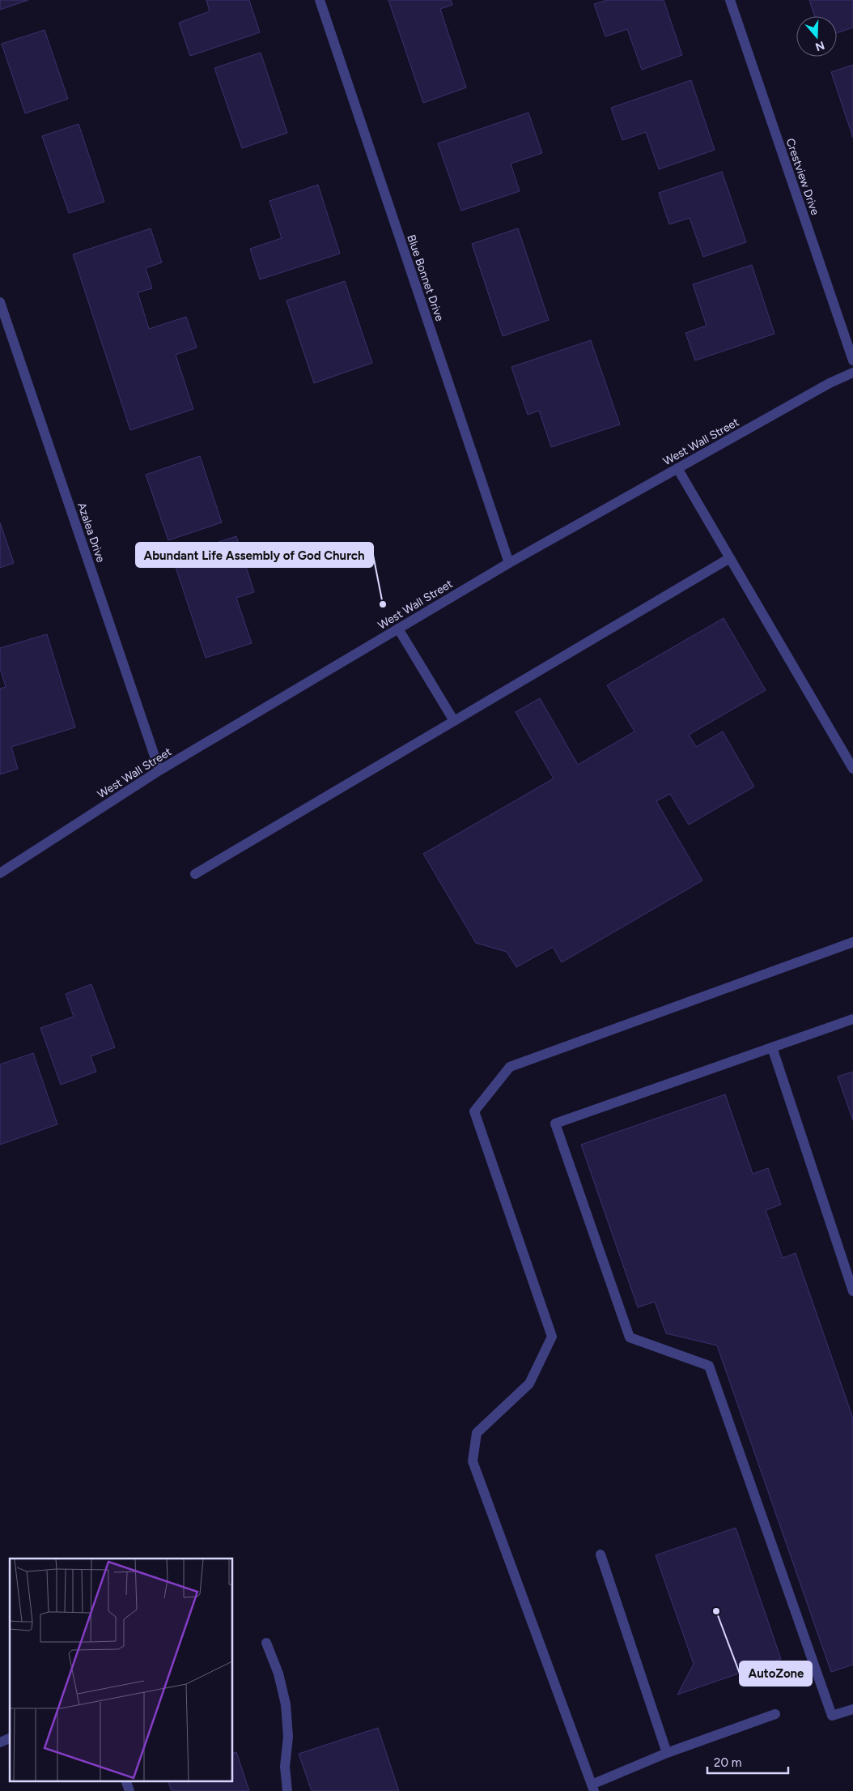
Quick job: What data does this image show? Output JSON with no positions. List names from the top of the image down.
{
  "streets": {
    "street": [
      "Crestview Drive",
      "Blue Bonnet Drive",
      "West Wall Street",
      "Azalea Drive"
    ]
  },
  "crossings": [
    ["Blue Bonnet Drive", "West Wall Street"],
    ["West Wall Street", "Azalea Drive"]
  ],
  "places": ["Abundant Life Assembly of God Church", "AutoZone"],
  "scale_bar": "20 m",
  "north": "bottom"
}
